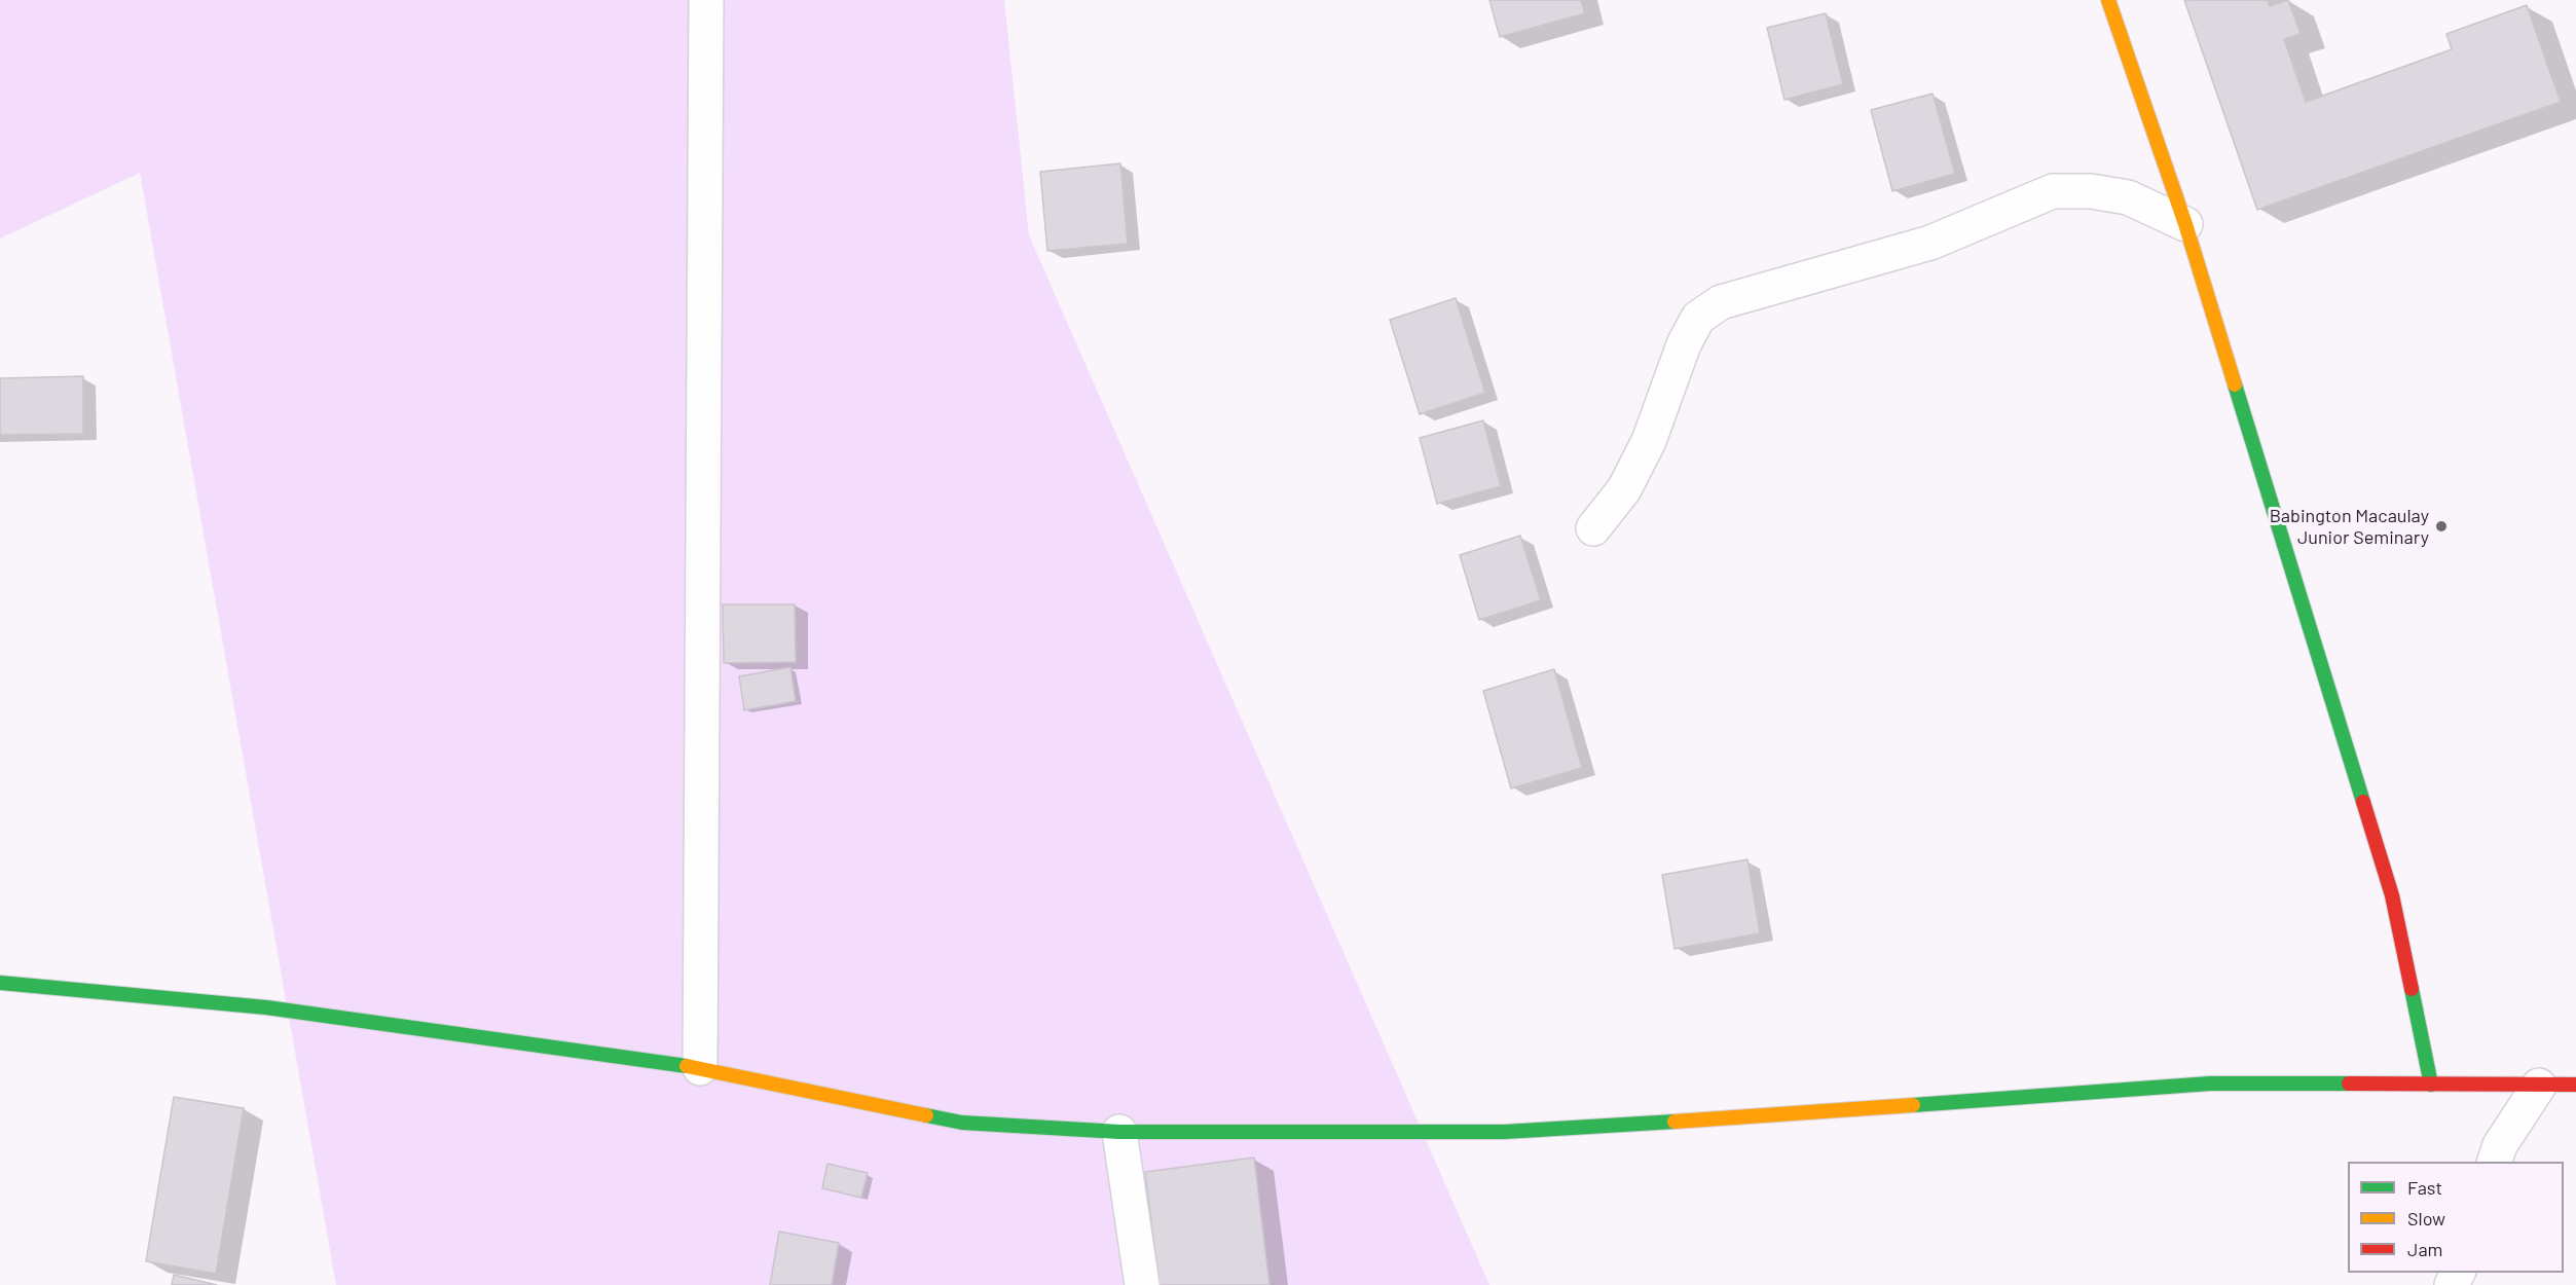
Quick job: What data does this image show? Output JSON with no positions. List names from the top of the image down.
{
  "places": ["Babington Macaulay Junior Seminary"],
  "legend": ["Fast", "Slow", "Jam"]
}
